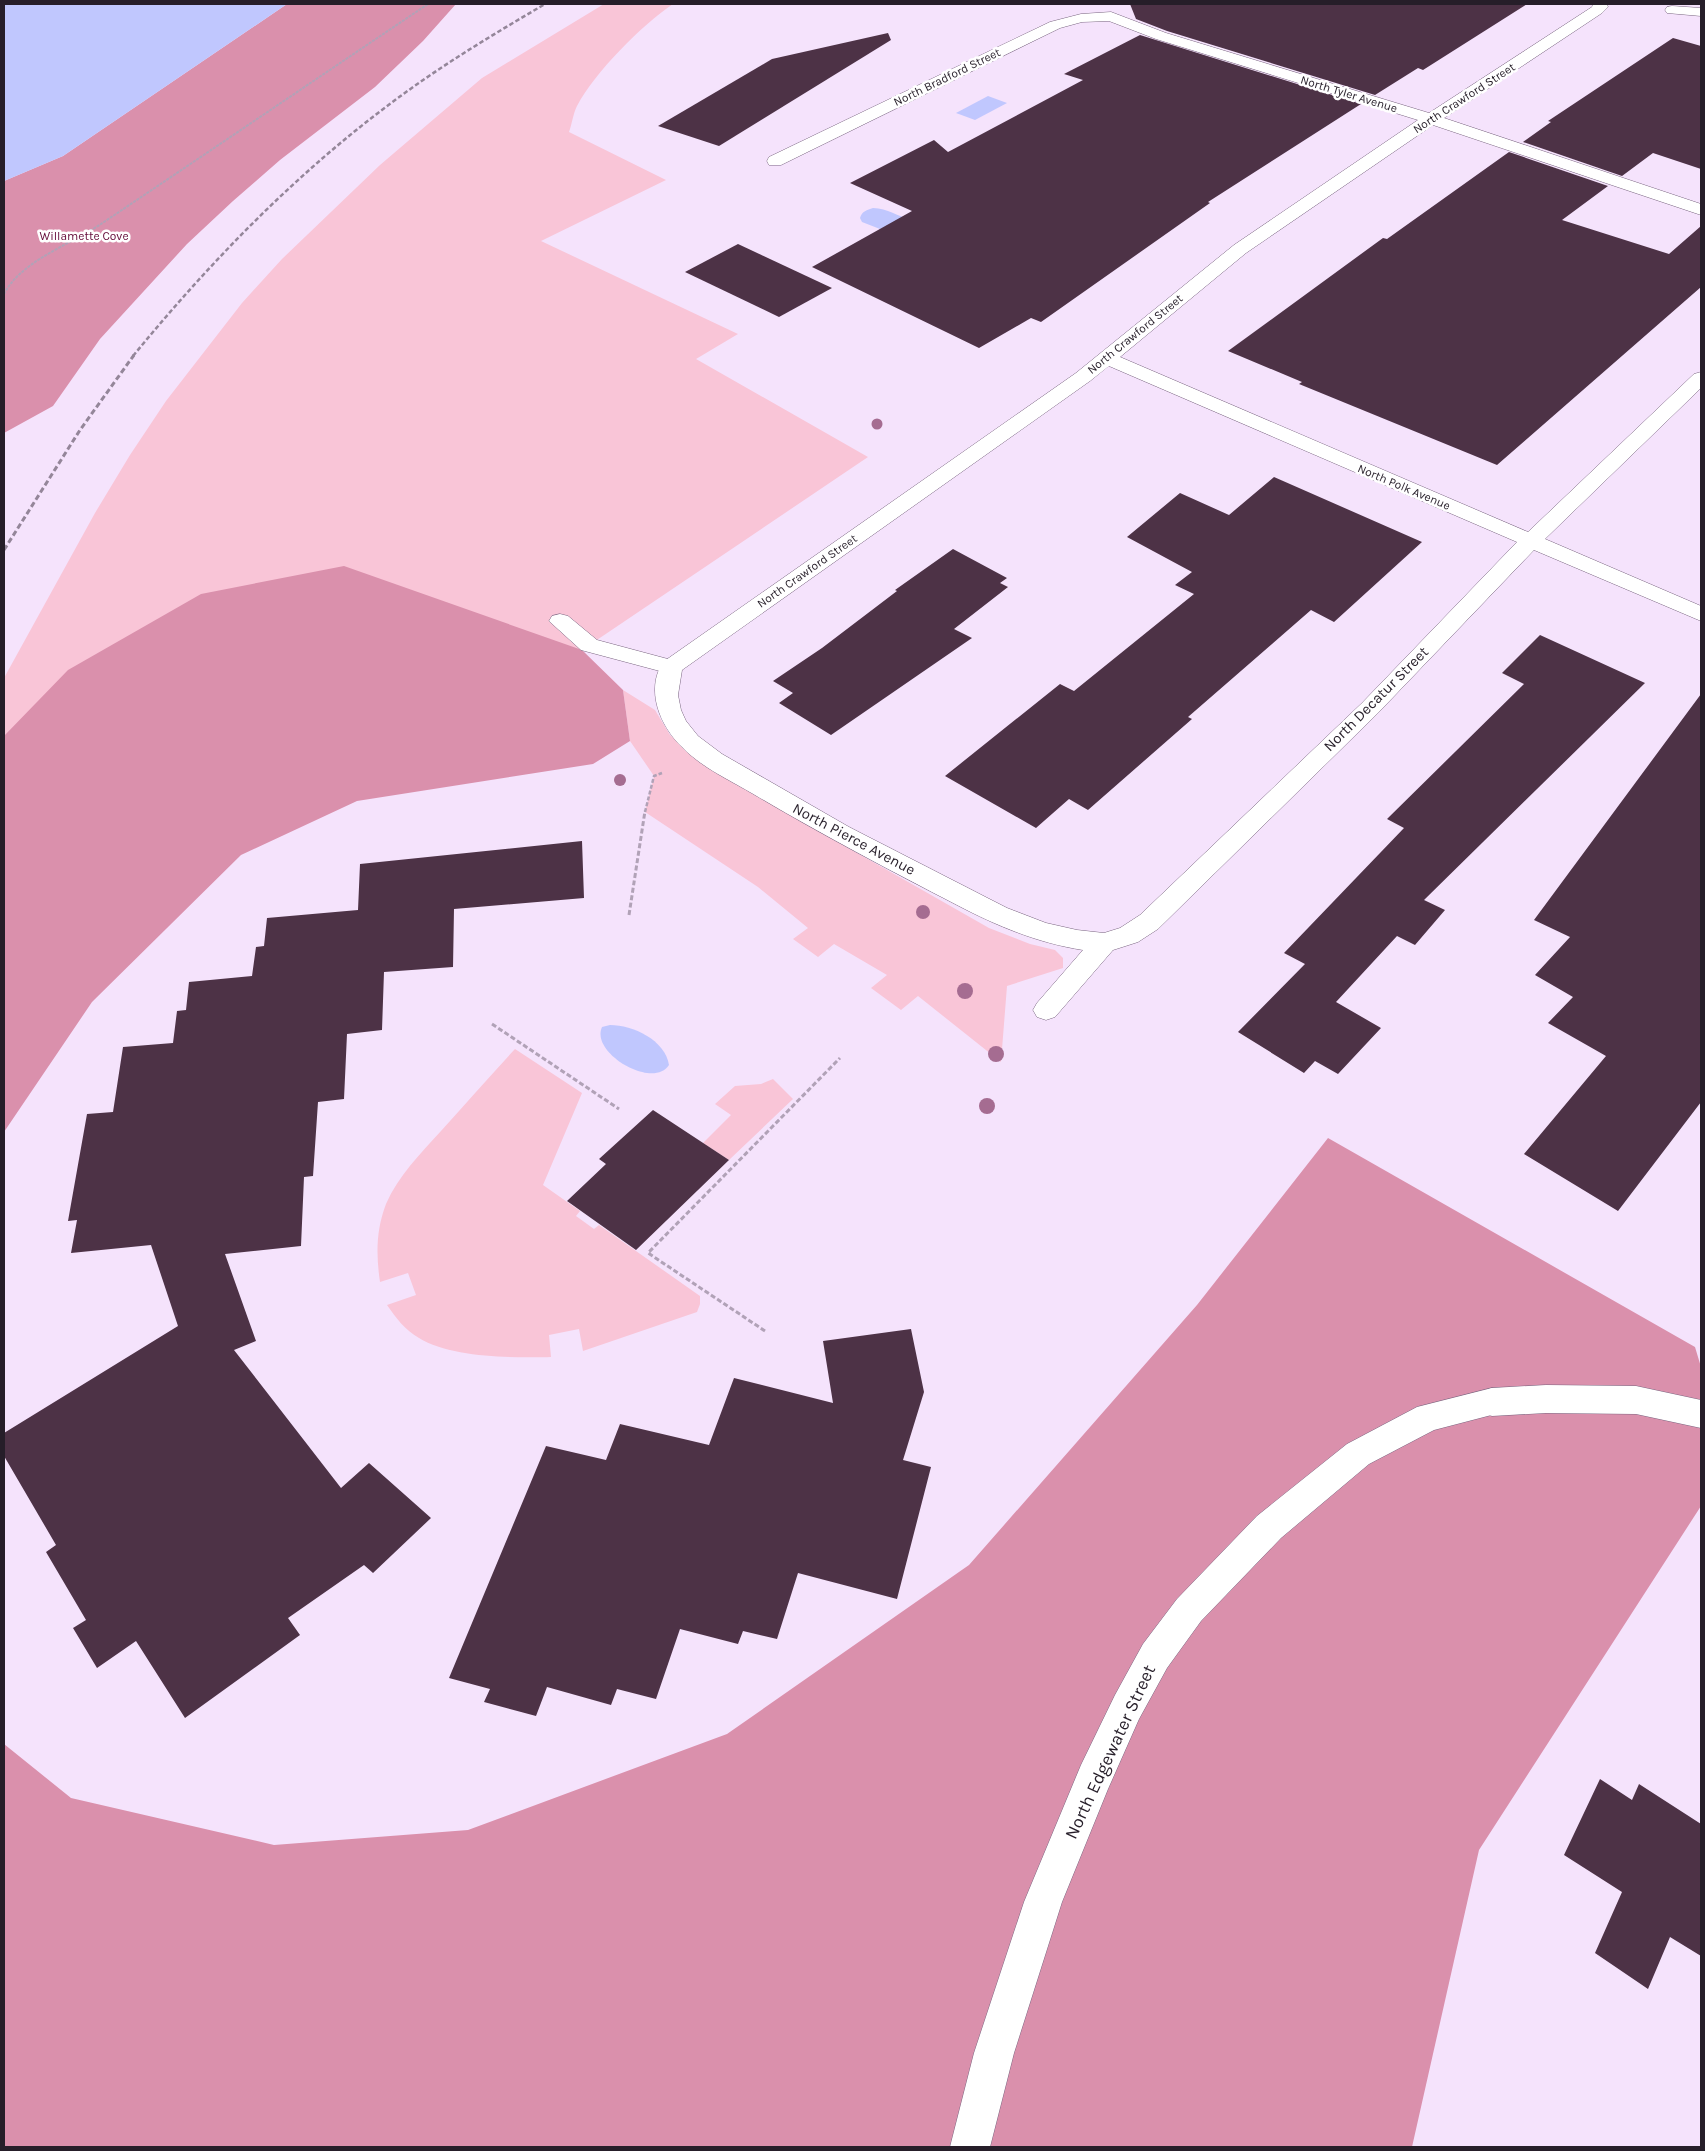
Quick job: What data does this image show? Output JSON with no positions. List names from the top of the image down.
{
  "streets": {
    "street": [
      "North Bradford Street",
      "North Tyler Avenue",
      "North Crawford Street",
      "North Polk Avenue",
      "North Decatur Street",
      "North Pierce Avenue",
      "North Edgewater Street"
    ]
  },
  "crossings": [
    ["North Bradford Street", "North Tyler Avenue"],
    ["North Tyler Avenue", "North Crawford Street"],
    ["North Crawford Street", "North Polk Avenue"],
    ["North Crawford Street", "North Pierce Avenue"],
    ["North Polk Avenue", "North Decatur Street"],
    ["North Decatur Street", "North Pierce Avenue"]
  ],
  "parks": ["Willamette Cove"]
}
